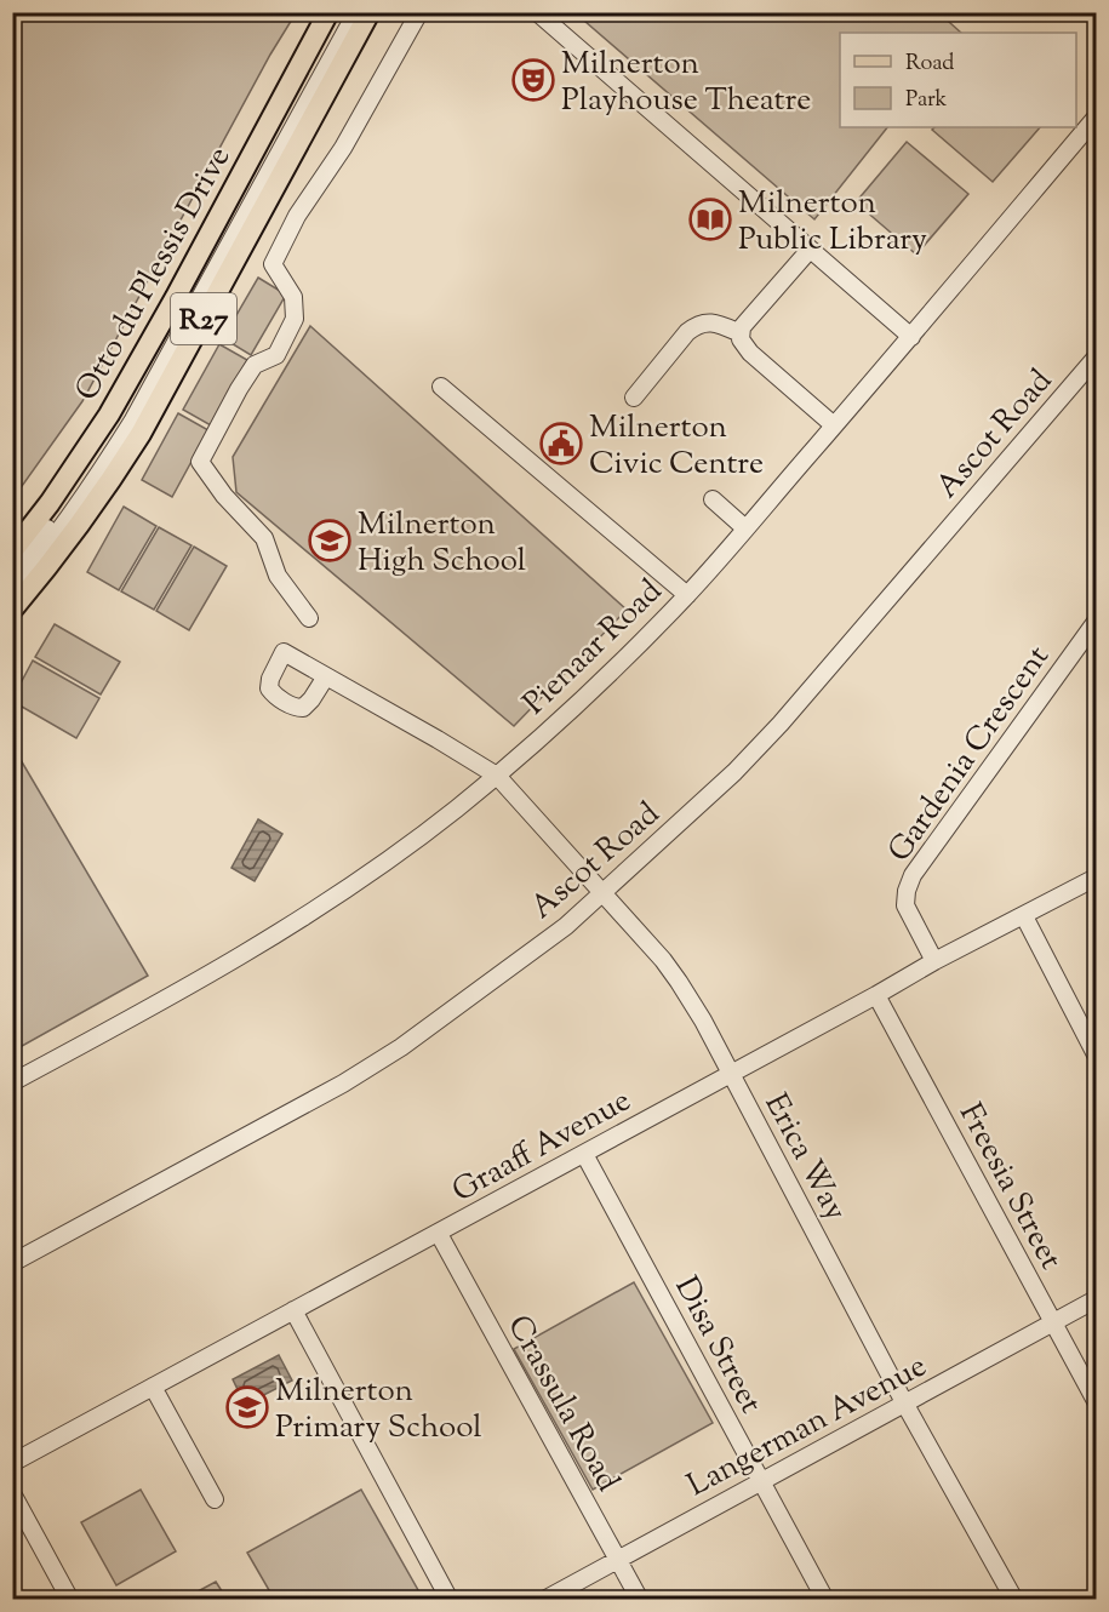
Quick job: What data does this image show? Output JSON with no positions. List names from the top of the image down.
{
  "streets": {
    "main road": ["Otto du Plessis Drive", "R27"],
    "street": [
      "Ascot Road",
      "Pienaar Road",
      "Gardenia Crescent",
      "Graaff Avenue",
      "Erica Way",
      "Freesia Street",
      "Disa Street",
      "Crassula Road",
      "Langerman Avenue"
    ]
  },
  "crossings": [
    ["Ascot Road", "Erica Way"],
    ["Pienaar Road", "Erica Way"],
    ["Gardenia Crescent", "Graaff Avenue"],
    ["Graaff Avenue", "Erica Way"],
    ["Graaff Avenue", "Freesia Street"],
    ["Graaff Avenue", "Disa Street"],
    ["Graaff Avenue", "Crassula Road"],
    ["Erica Way", "Langerman Avenue"],
    ["Freesia Street", "Langerman Avenue"],
    ["Disa Street", "Langerman Avenue"],
    ["Crassula Road", "Langerman Avenue"]
  ],
  "places": {
    "theatre": ["Milnerton Playhouse Theatre"],
    "library": ["Milnerton Public Library"],
    "public building": ["Milnerton Civic Centre"],
    "school or university": ["Milnerton High School", "Milnerton Primary School"]
  },
  "legend": ["Road", "Park"]
}
